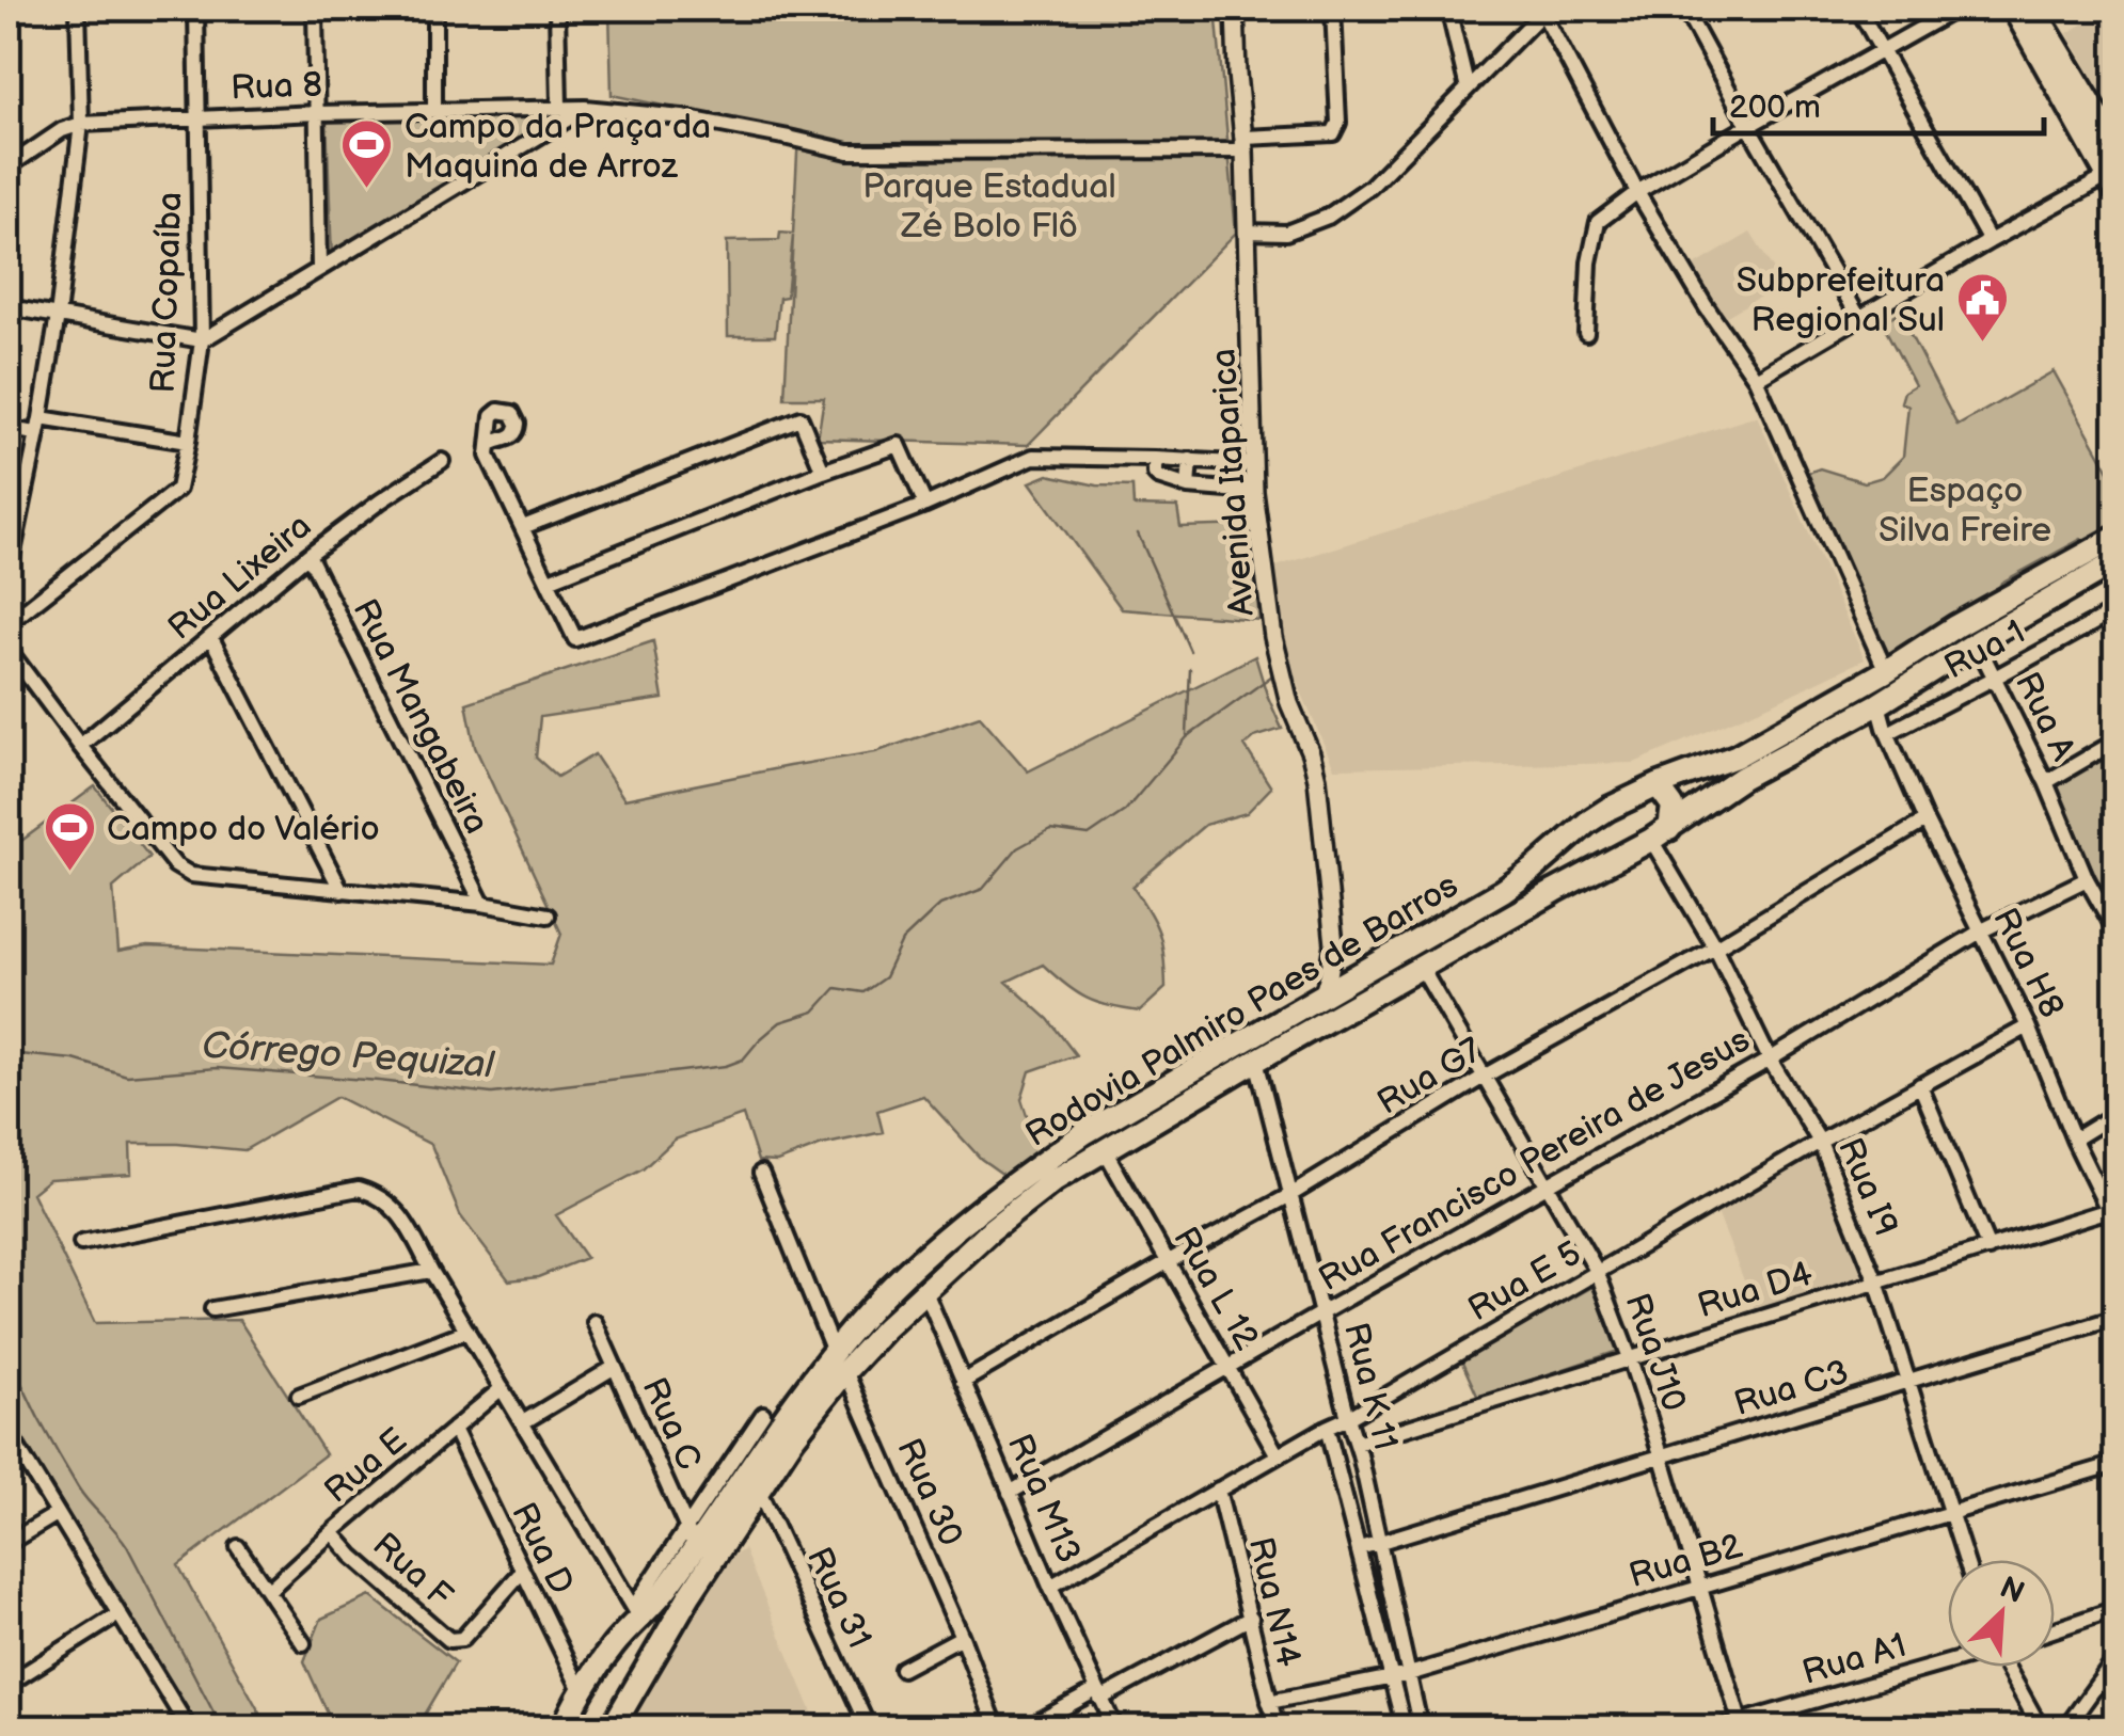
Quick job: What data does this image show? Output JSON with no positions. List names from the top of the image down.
{
  "streets": {
    "main road": ["Rodovia Palmiro Paes de Barros"],
    "street": [
      "Rua 8",
      "Rua Copaíba",
      "Avenida Itaparica",
      "Rua Lixeira",
      "Rua 1",
      "Rua Mangabeira",
      "Rua A",
      "Rua H8",
      "Rua G7",
      "Rua Francisco Pereira de Jesus",
      "Rua I9",
      "Rua E 5",
      "Rua L 12",
      "Rua D4",
      "Rua J10",
      "Rua K 11",
      "Rua C3",
      "Rua C",
      "Rua E",
      "Rua 30",
      "Rua M13",
      "Rua D",
      "Rua B2",
      "Rua F",
      "Rua 31",
      "Rua N14",
      "Rua A1"
    ]
  },
  "crossings": [
    ["Rua 8", "Rua Copaíba"],
    ["Rua 8", "Avenida Itaparica"],
    ["Avenida Itaparica", "Rodovia Palmiro Paes de Barros"],
    ["Rua Lixeira", "Rua Mangabeira"],
    ["Rua 1", "Rua A"],
    ["Rua 1", "Rua H8"],
    ["Rua A", "Rodovia Palmiro Paes de Barros"],
    ["Rua A", "Rua Francisco Pereira de Jesus"],
    ["Rua H8", "Rodovia Palmiro Paes de Barros"],
    ["Rua H8", "Rua G7"],
    ["Rua H8", "Rua Francisco Pereira de Jesus"],
    ["Rua H8", "Rua E 5"],
    ["Rua H8", "Rua D4"],
    ["Rodovia Palmiro Paes de Barros", "Rua I9"],
    ["Rodovia Palmiro Paes de Barros", "Rua L 12"],
    ["Rodovia Palmiro Paes de Barros", "Rua J10"],
    ["Rodovia Palmiro Paes de Barros", "Rua K 11"],
    ["Rodovia Palmiro Paes de Barros", "Rua C"],
    ["Rodovia Palmiro Paes de Barros", "Rua 30"],
    ["Rodovia Palmiro Paes de Barros", "Rua M13"],
    ["Rodovia Palmiro Paes de Barros", "Rua D"],
    ["Rodovia Palmiro Paes de Barros", "Rua 31"],
    ["Rua G7", "Rua I9"],
    ["Rua G7", "Rua L 12"],
    ["Rua G7", "Rua J10"],
    ["Rua G7", "Rua K 11"],
    ["Rua G7", "Rua M13"],
    ["Rua Francisco Pereira de Jesus", "Rua I9"],
    ["Rua Francisco Pereira de Jesus", "Rua L 12"],
    ["Rua Francisco Pereira de Jesus", "Rua J10"],
    ["Rua Francisco Pereira de Jesus", "Rua K 11"],
    ["Rua Francisco Pereira de Jesus", "Rua M13"],
    ["Rua I9", "Rua E 5"],
    ["Rua I9", "Rua D4"],
    ["Rua I9", "Rua C3"],
    ["Rua I9", "Rua B2"],
    ["Rua E 5", "Rua L 12"],
    ["Rua E 5", "Rua J10"],
    ["Rua E 5", "Rua K 11"],
    ["Rua E 5", "Rua M13"],
    ["Rua E 5", "Rua N14"],
    ["Rua D4", "Rua J10"],
    ["Rua D4", "Rua K 11"],
    ["Rua J10", "Rua C3"],
    ["Rua J10", "Rua B2"],
    ["Rua J10", "Rua A1"],
    ["Rua K 11", "Rua C3"],
    ["Rua K 11", "Rua B2"],
    ["Rua E", "Rua D"],
    ["Rua E", "Rua F"],
    ["Rua D", "Rua F"],
    ["Rua B2", "Rua N14"]
  ],
  "water": ["Córrego Pequizal"],
  "parks": ["Parque Estadual Zé Bolo Flô", "Espaço Silva Freire"],
  "places": {
    "sports": ["Campo da Praça da Maquina de Arroz", "Campo do Valério"],
    "public building": ["Subprefeitura Regional Sul"]
  },
  "scale_bar": "200 m",
  "north": "top right"
}
